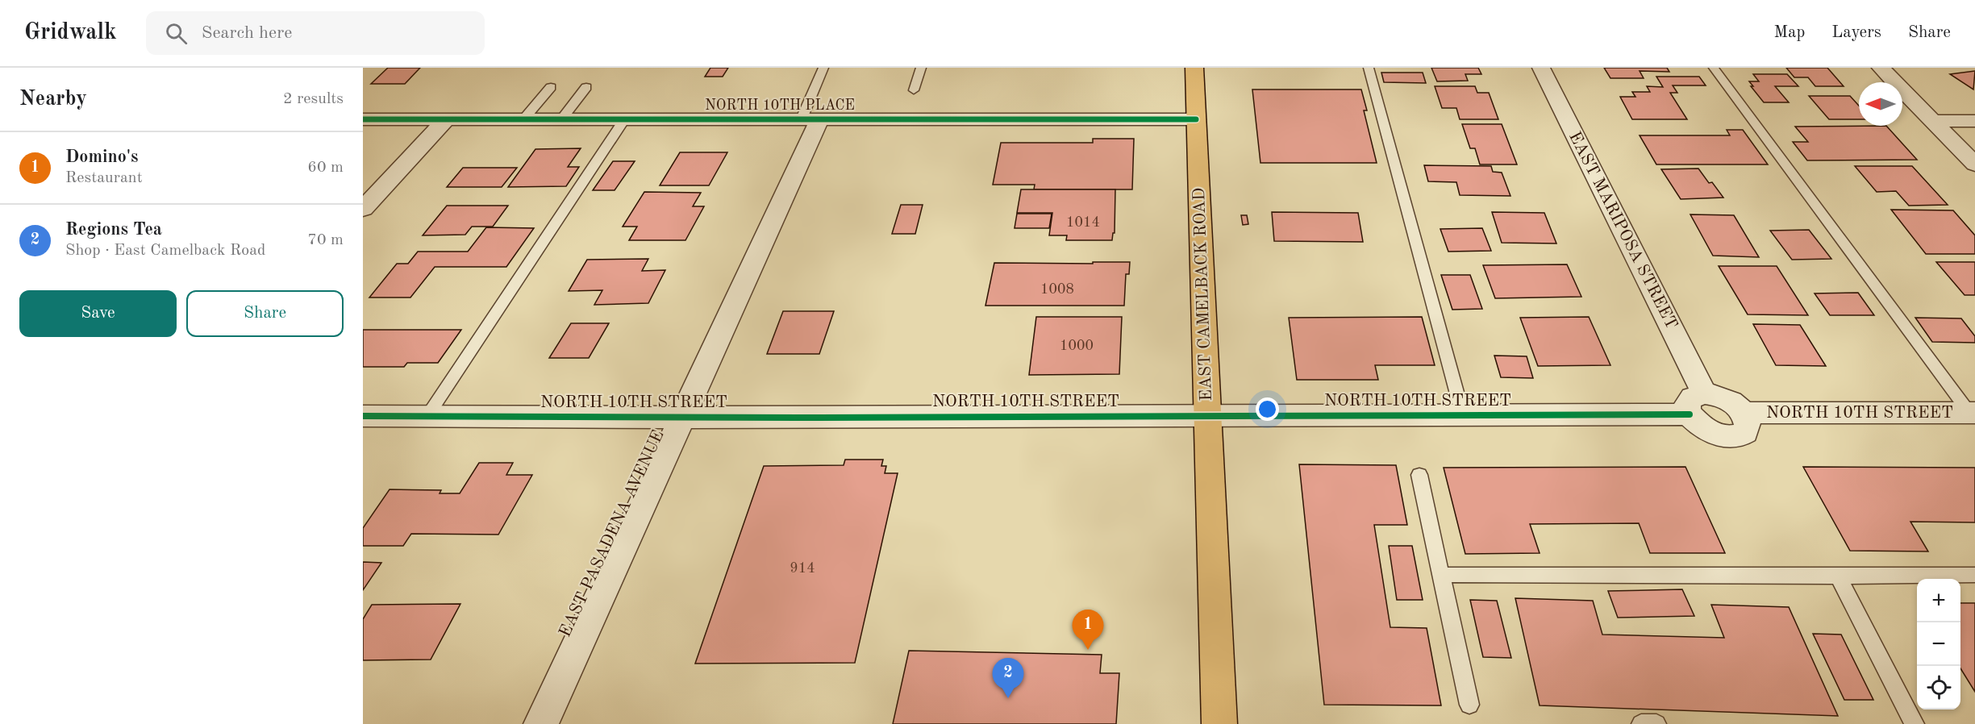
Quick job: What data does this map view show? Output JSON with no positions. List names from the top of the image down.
{
  "streets": {
    "main road": ["EAST CAMELBACK ROAD"],
    "street": [
      "NORTH 10TH PLACE",
      "EAST MARIPOSA STREET",
      "NORTH 10TH STREET",
      "EAST PASADENA AVENUE"
    ]
  },
  "crossings": [
    ["NORTH 10TH PLACE", "EAST CAMELBACK ROAD"],
    ["NORTH 10TH PLACE", "EAST PASADENA AVENUE"],
    ["EAST MARIPOSA STREET", "NORTH 10TH STREET"],
    ["EAST CAMELBACK ROAD", "NORTH 10TH STREET"],
    ["NORTH 10TH STREET", "EAST PASADENA AVENUE"]
  ],
  "house_numbers": [
    "1014",
    "1008",
    "1000",
    "914"
  ],
  "north": "left",
  "page": {
    "header": "Gridwalk",
    "search": "Search here",
    "nav": ["Map", "Layers", "Share"],
    "heading": ["Nearby", "2 results"],
    "list": [
      {
        "mark": "1",
        "name": "Domino's",
        "note": "Restaurant",
        "value": "60 m"
      },
      {
        "mark": "2",
        "name": "Regions Tea",
        "note": "Shop · East Camelback Road",
        "value": "70 m"
      }
    ],
    "buttons": ["Save", "Share"],
    "map_buttons": ["+", "−"],
    "pins": ["1", "2"]
  }
}
